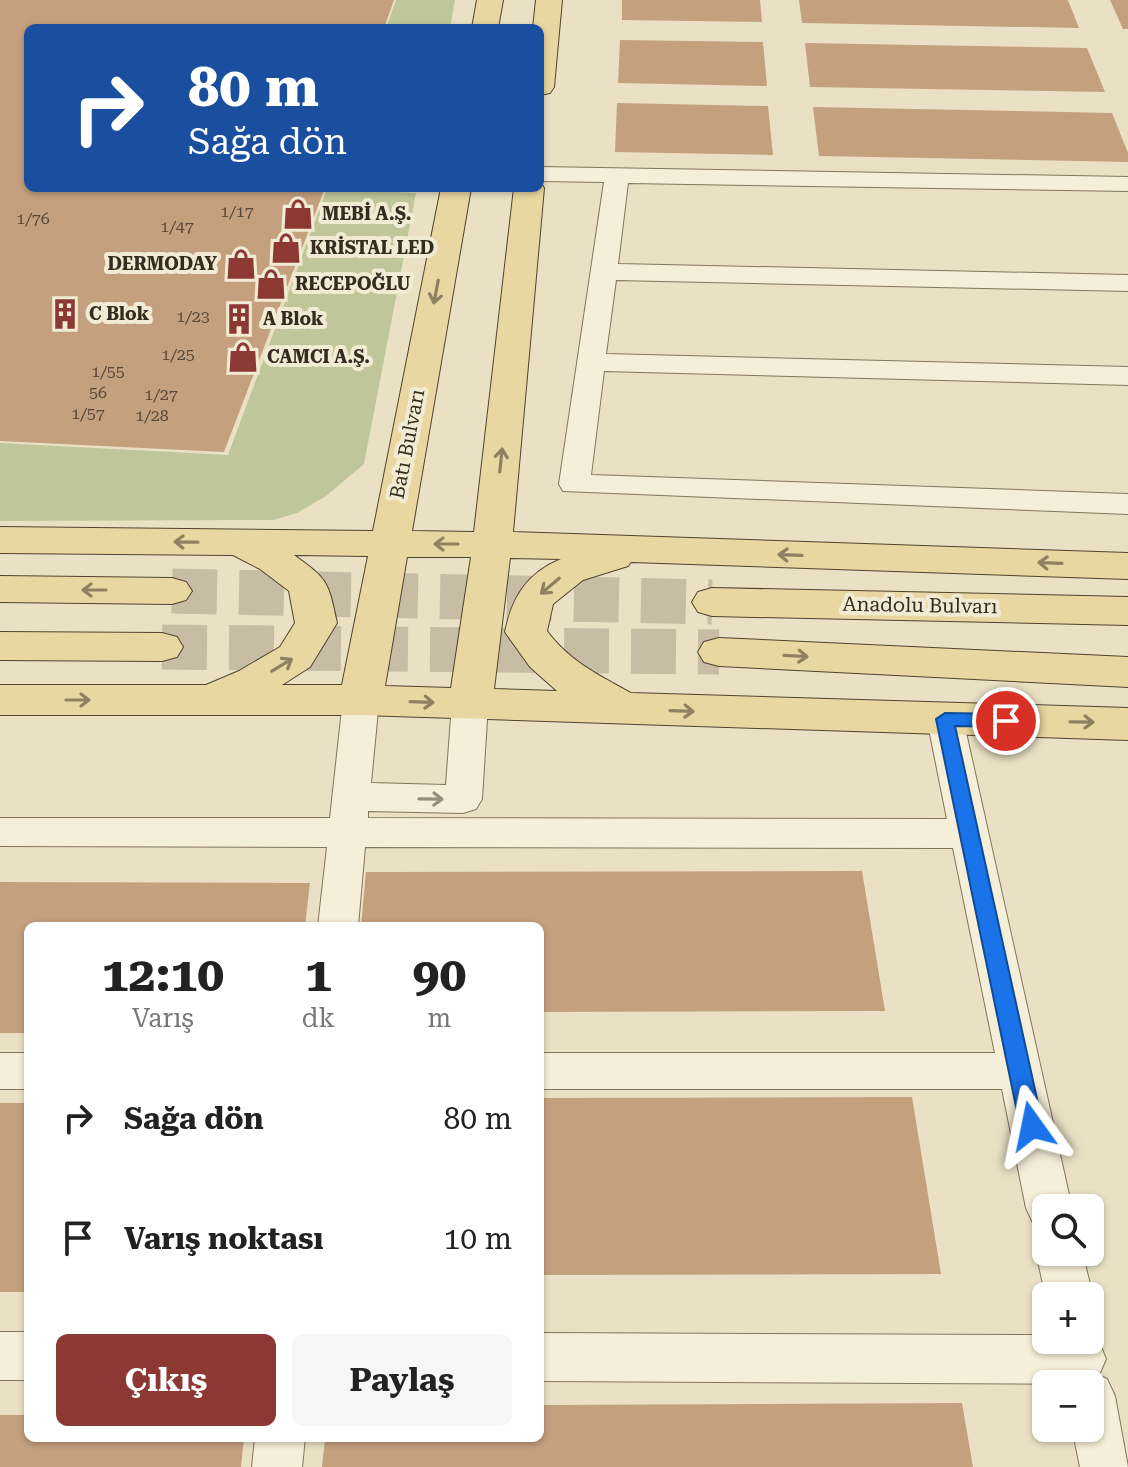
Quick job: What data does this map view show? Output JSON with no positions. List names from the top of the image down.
{
  "streets": {
    "main road": ["Batı Bulvarı", "Anadolu Bulvarı"]
  },
  "places": {
    "shop": [
      "MEBİ A.Ş.",
      "KRİSTAL LED",
      "DERMODAY",
      "RECEPOĞLU",
      "CAMCI A.Ş."
    ],
    "building": ["C Blok", "A Blok"]
  },
  "house_numbers": [
    "1/17",
    "1/76",
    "1/47",
    "1/23",
    "1/25",
    "1/55",
    "56",
    "1/27",
    "1/57",
    "1/28"
  ],
  "page": {
    "turn": ["80 m", "Sağa dön"],
    "eta": [
      "12:10",
      "Varış",
      "1",
      "dk",
      "90",
      "m"
    ],
    "list": [
      {
        "name": "Sağa dön",
        "value": "80 m"
      },
      {
        "name": "Varış noktası",
        "value": "10 m"
      }
    ],
    "map_buttons": ["+", "−"],
    "buttons": ["Çıkış", "Paylaş"]
  }
}
